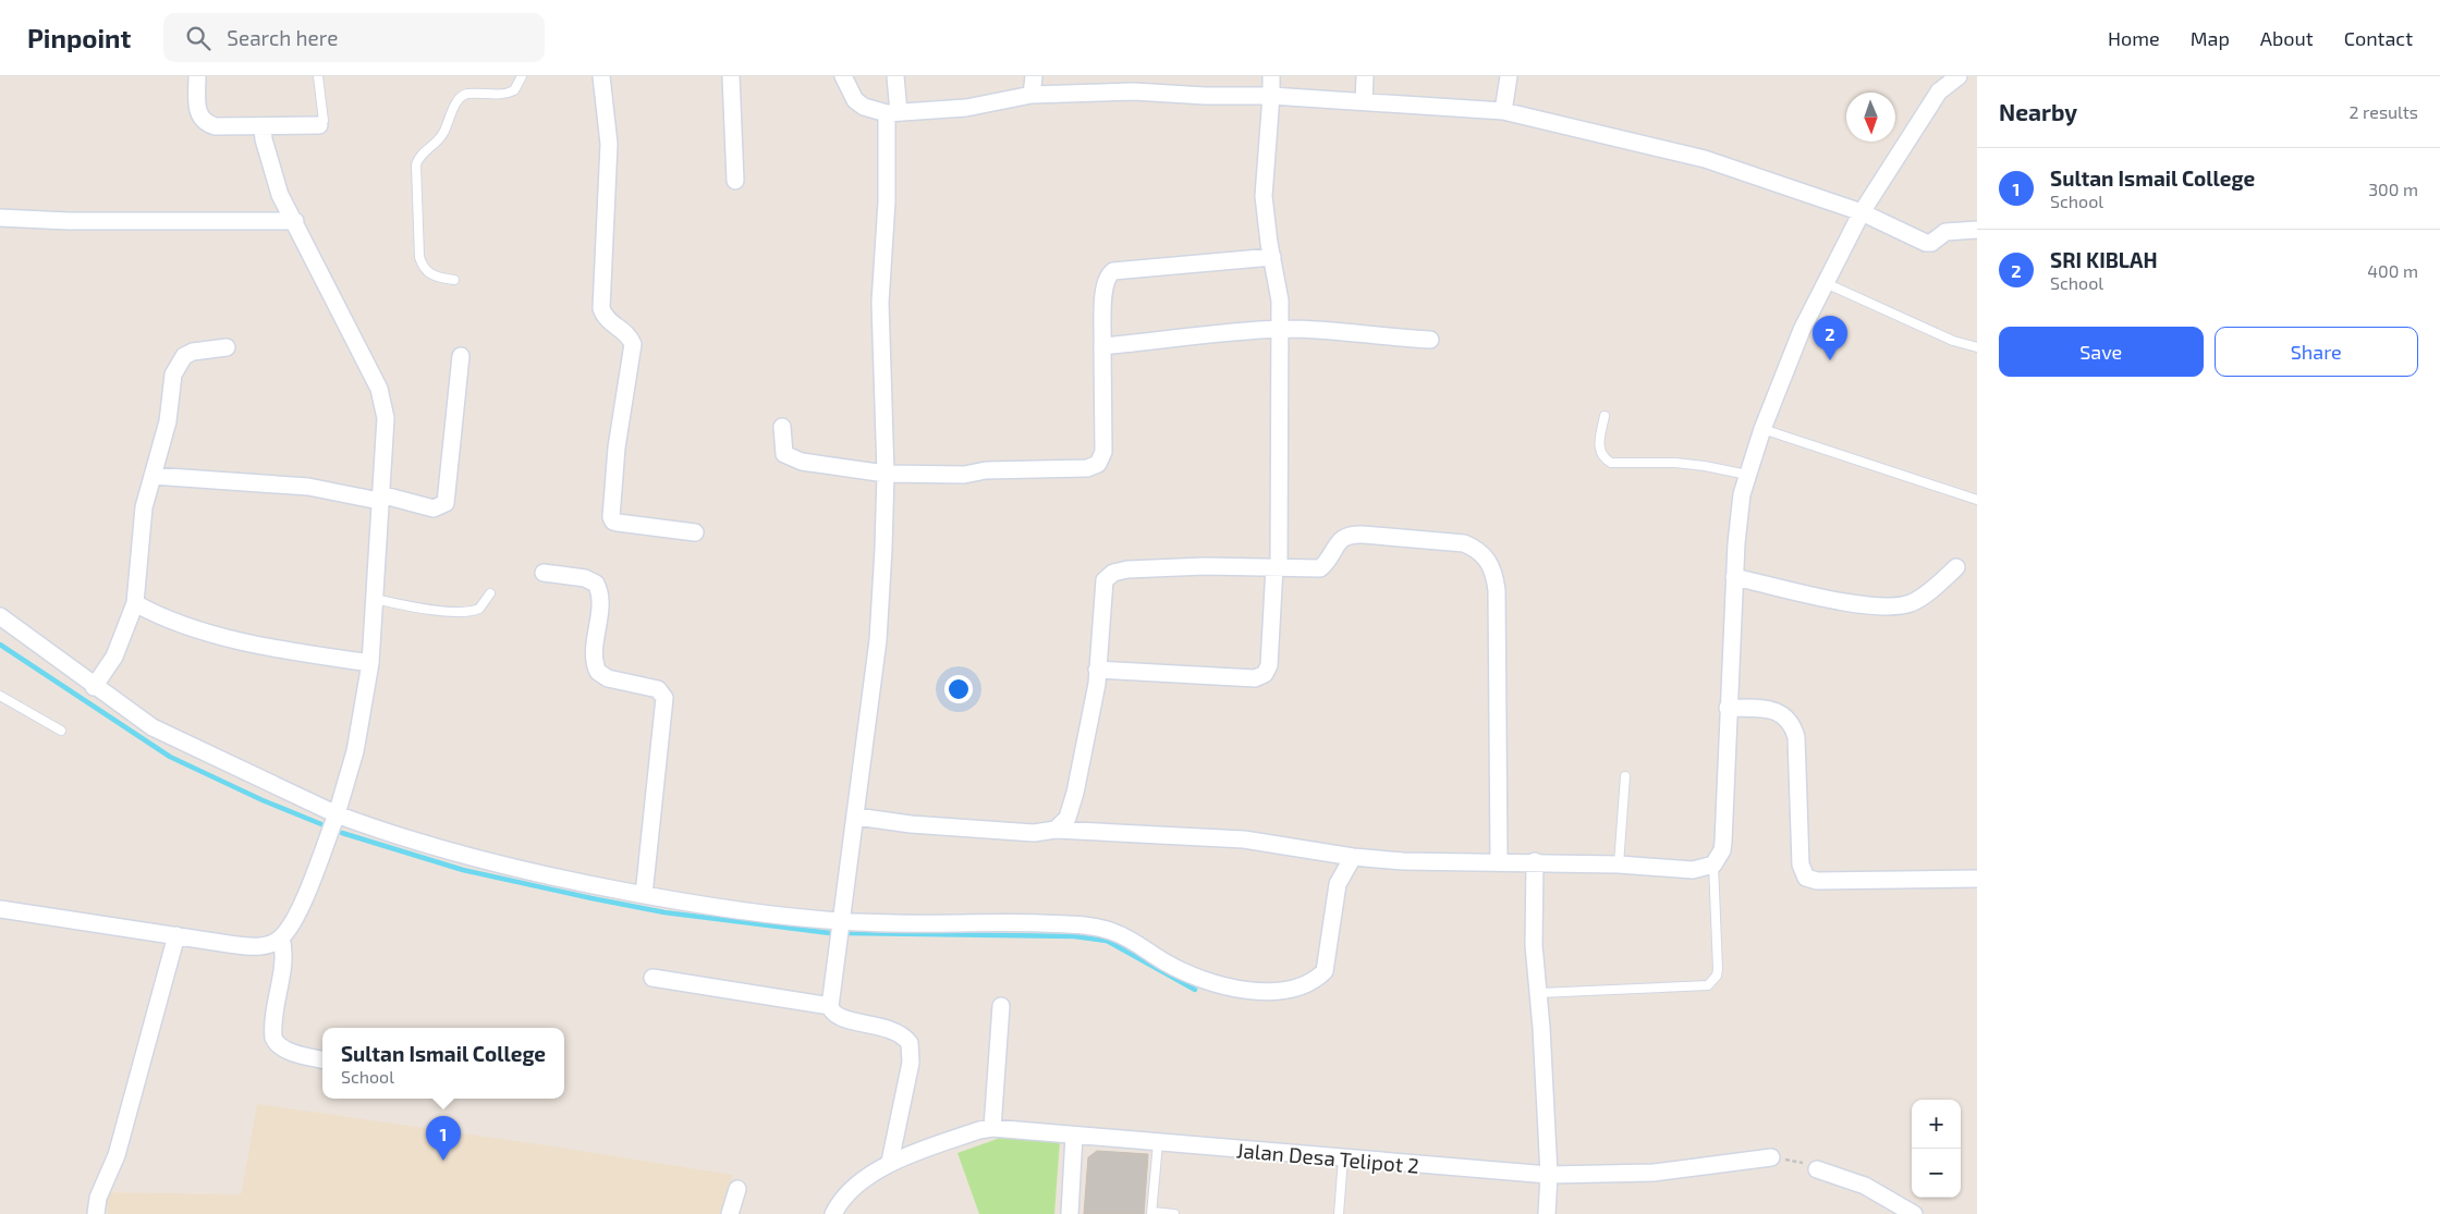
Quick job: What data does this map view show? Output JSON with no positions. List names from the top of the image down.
{
  "streets": {
    "street": ["Jalan Desa Telipot 2"]
  },
  "north": "bottom",
  "page": {
    "header": "Pinpoint",
    "search": "Search here",
    "nav": [
      "Home",
      "Map",
      "About",
      "Contact"
    ],
    "heading": ["Nearby", "2 results"],
    "list": [
      {
        "mark": "1",
        "name": "Sultan Ismail College",
        "note": "School",
        "value": "300 m"
      },
      {
        "mark": "2",
        "name": "SRI KIBLAH",
        "note": "School",
        "value": "400 m"
      }
    ],
    "buttons": ["Save", "Share"],
    "pins": ["2", "1"],
    "popup": ["Sultan Ismail College", "School"],
    "map_buttons": ["+", "−"]
  }
}
